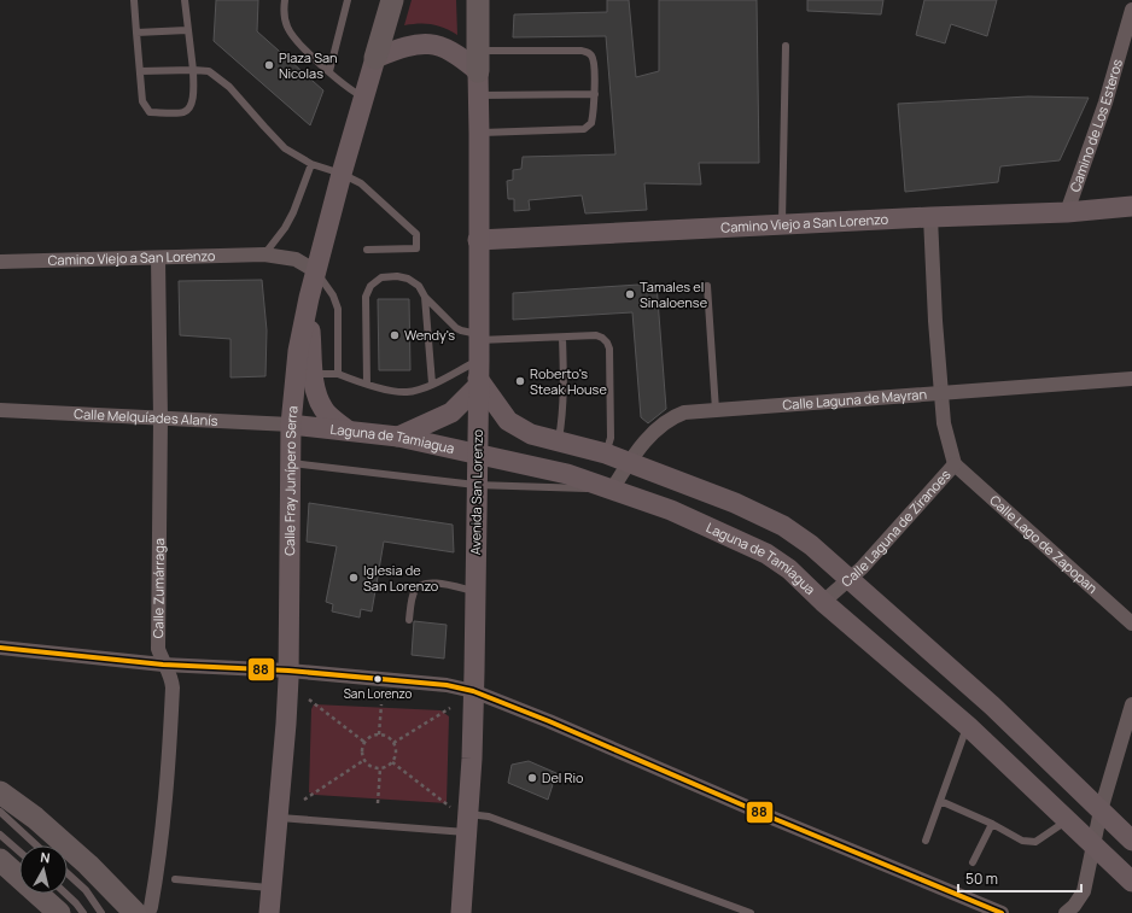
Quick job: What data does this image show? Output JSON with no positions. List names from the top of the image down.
{
  "streets": {
    "main road": [
      "Camino Viejo a San Lorenzo",
      "Laguna de Tamiagua",
      "Calle Fray Junípero Serra",
      "Avenida San Lorenzo"
    ],
    "street": [
      "Camino de Los Esteros",
      "Calle Laguna de Mayran",
      "Calle Melquíades Alanís",
      "Calle Laguna de Ziranoes",
      "Calle Lago de Zapopan",
      "Calle Zumárraga"
    ]
  },
  "crossings": [
    ["Camino de Los Esteros", "Camino Viejo a San Lorenzo"],
    ["Camino Viejo a San Lorenzo", "Calle Fray Junípero Serra"],
    ["Camino Viejo a San Lorenzo", "Avenida San Lorenzo"],
    ["Camino Viejo a San Lorenzo", "Calle Laguna de Ziranoes"],
    ["Camino Viejo a San Lorenzo", "Calle Zumárraga"],
    ["Calle Laguna de Mayran", "Laguna de Tamiagua"],
    ["Calle Laguna de Mayran", "Calle Laguna de Ziranoes"],
    ["Calle Melquíades Alanís", "Laguna de Tamiagua"],
    ["Calle Melquíades Alanís", "Calle Fray Junípero Serra"],
    ["Calle Melquíades Alanís", "Calle Zumárraga"],
    ["Laguna de Tamiagua", "Calle Fray Junípero Serra"],
    ["Laguna de Tamiagua", "Avenida San Lorenzo"],
    ["Laguna de Tamiagua", "Calle Laguna de Ziranoes"],
    ["Calle Laguna de Ziranoes", "Calle Lago de Zapopan"]
  ],
  "places": [
    "Plaza San Nicolas",
    "Tamales el Sinaloense",
    "Wendy's",
    "Roberto's Steak House",
    "Iglesia de San Lorenzo",
    "San Lorenzo",
    "Del Rio"
  ],
  "lines": ["transit line 88"],
  "scale_bar": "50 m",
  "north": "top"
}
